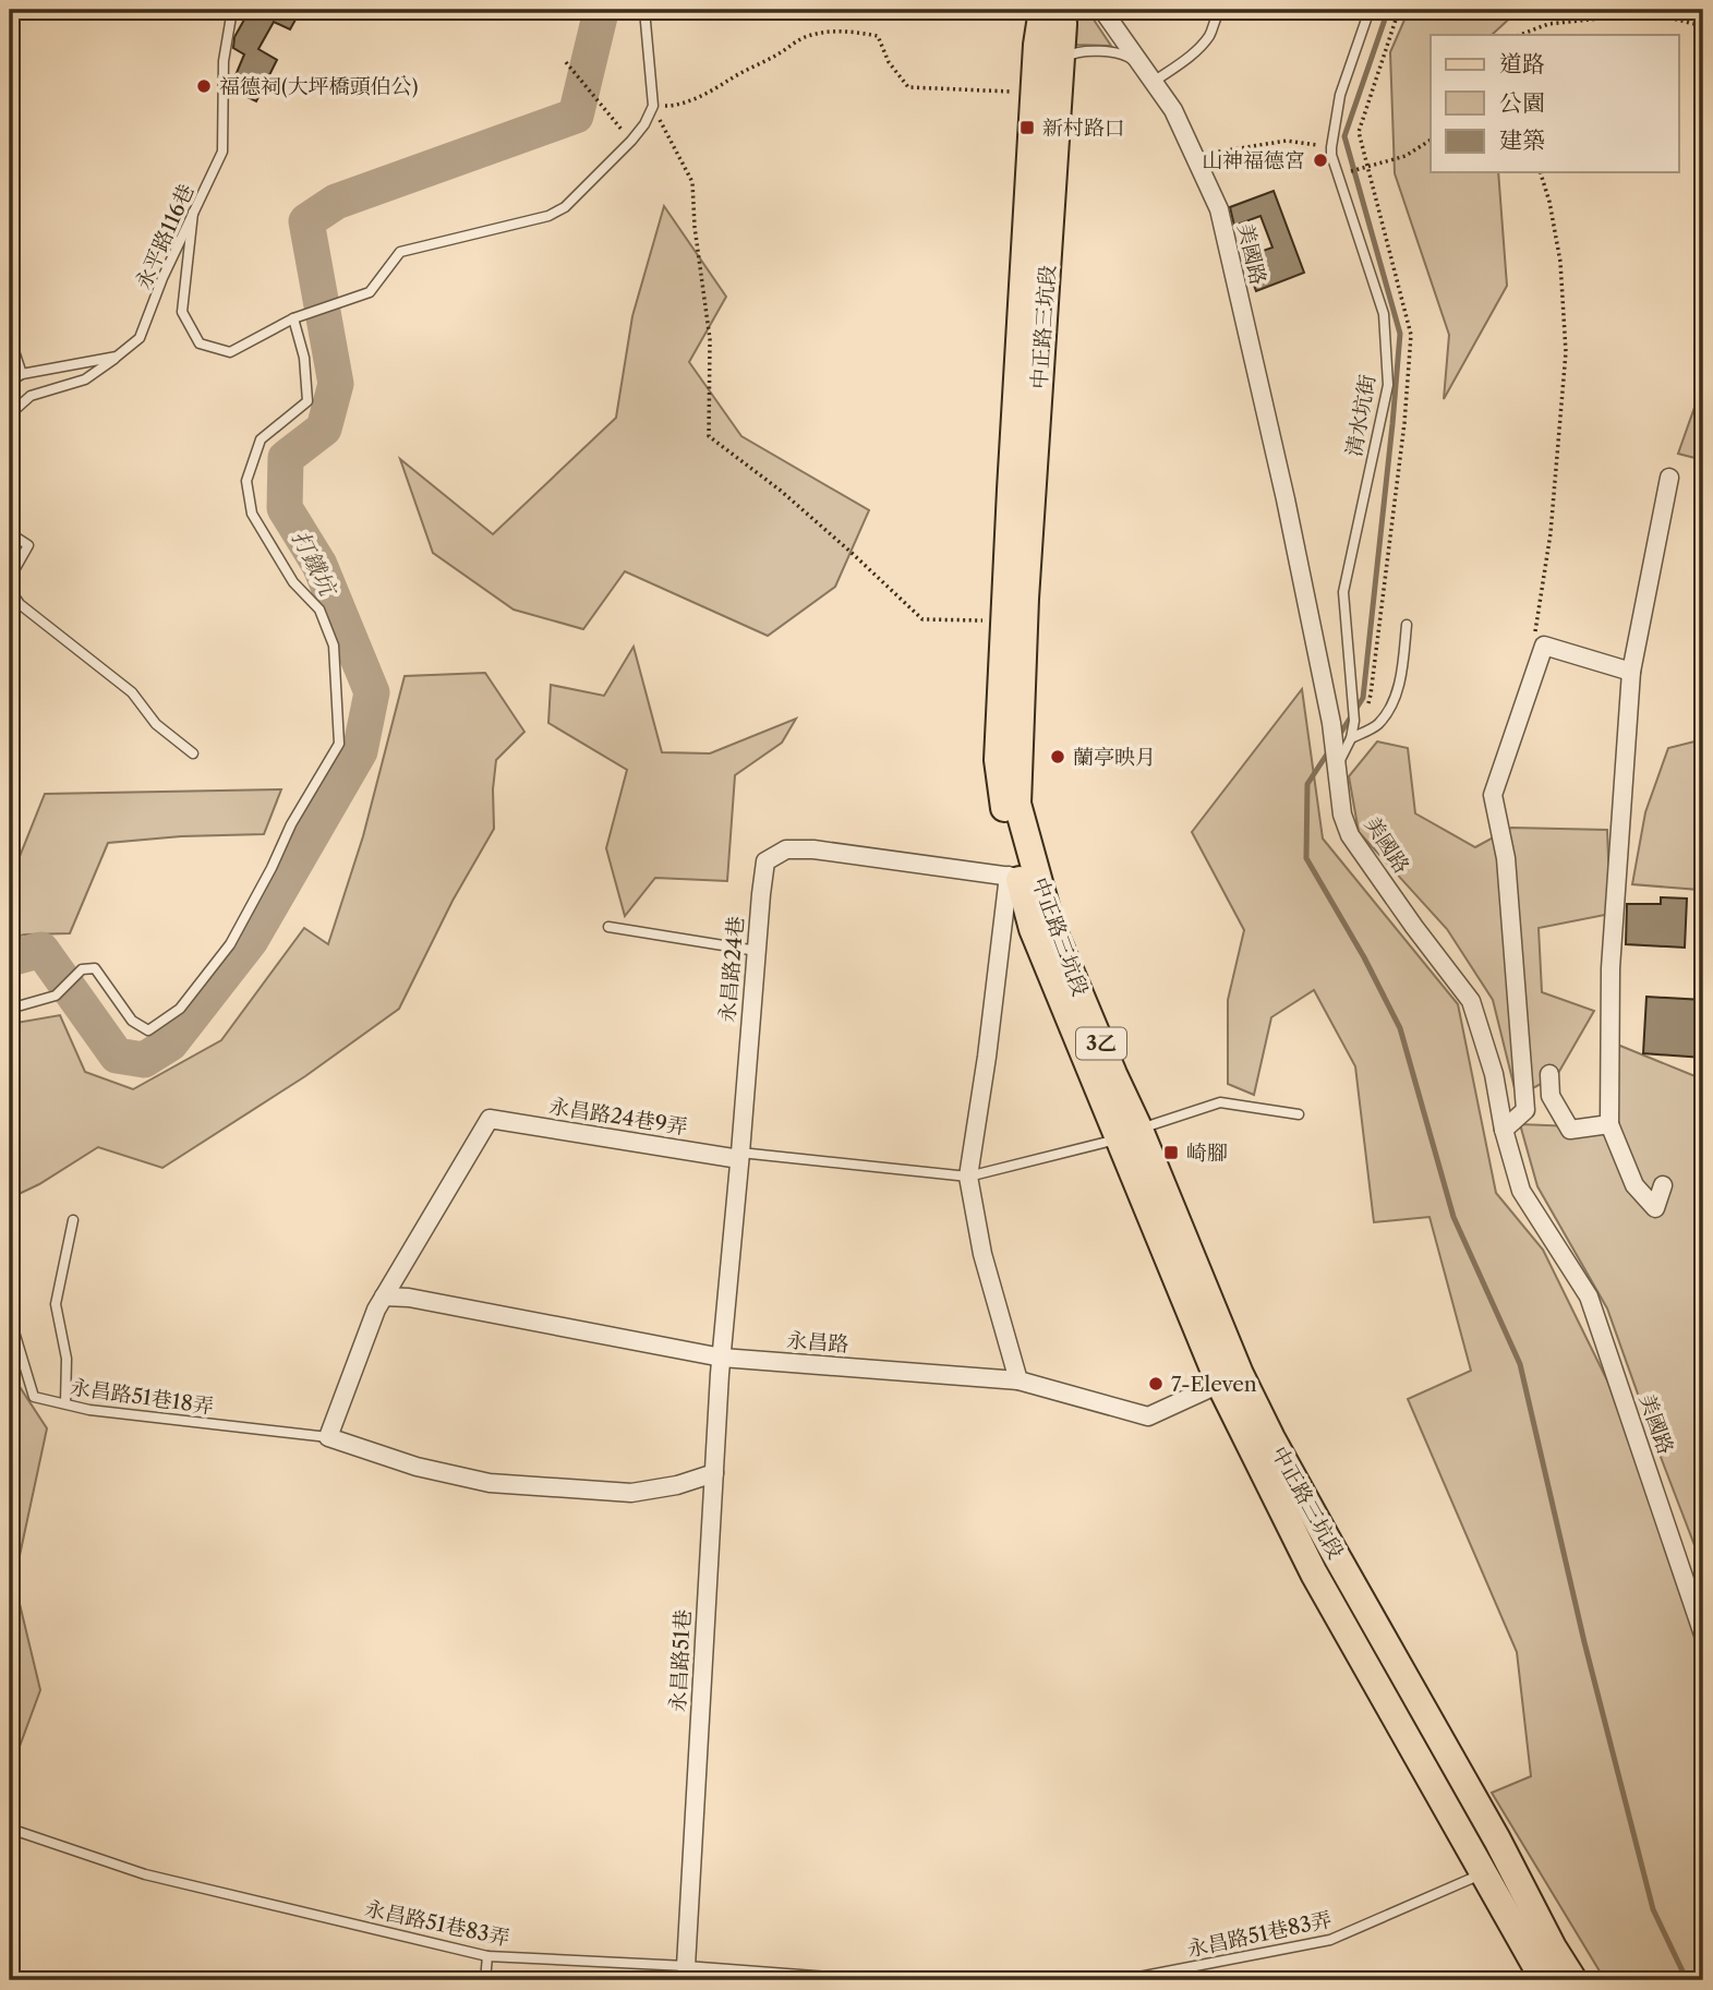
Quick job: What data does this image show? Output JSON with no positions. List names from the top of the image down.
{
  "streets": {
    "main road": ["中正路三坑段", "3乙"],
    "street": [
      "美國路",
      "永昌路24巷",
      "永昌路24巷9弄",
      "永昌路",
      "永昌路51巷"
    ],
    "lane": [
      "永平路116巷",
      "清水坑街",
      "永昌路51巷18弄",
      "永昌路51巷83弄"
    ]
  },
  "crossings": [
    ["中正路三坑段", "永昌路24巷"],
    ["中正路三坑段", "永昌路"],
    ["中正路三坑段", "永昌路51巷83弄"],
    ["永昌路24巷", "永昌路24巷9弄"],
    ["永昌路24巷", "永昌路"],
    ["永昌路24巷", "永昌路51巷"],
    ["永昌路24巷9弄", "永昌路"],
    ["永昌路", "永昌路51巷"],
    ["永昌路51巷", "永昌路51巷83弄"]
  ],
  "water": ["打鐵坑"],
  "places": {
    "other": [
      "福德祠(大坪橋頭伯公)",
      "山神福德宮",
      "蘭亭映月",
      "7-Eleven"
    ],
    "transit": ["新村路口", "崎腳"]
  },
  "legend": ["道路", "公園", "建築"]
}
